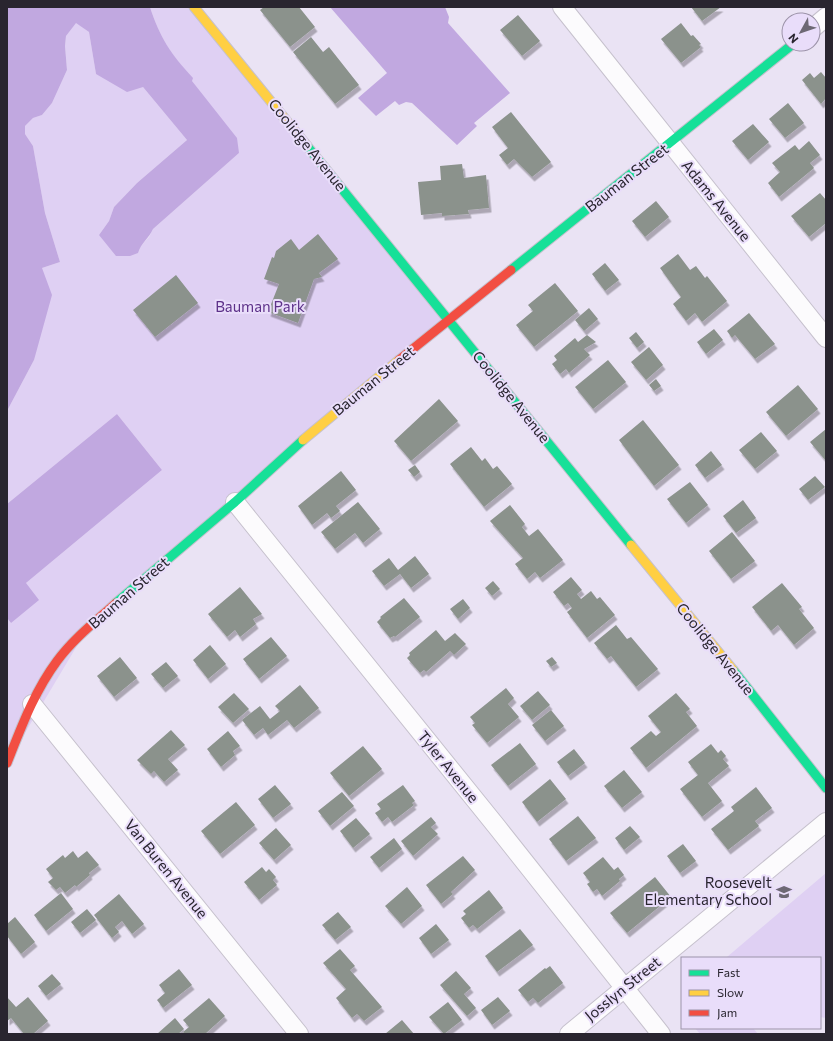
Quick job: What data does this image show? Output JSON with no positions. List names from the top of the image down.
{
  "streets": {
    "street": [
      "Coolidge Avenue",
      "Bauman Street",
      "Adams Avenue",
      "Tyler Avenue",
      "Van Buren Avenue",
      "Josslyn Street"
    ]
  },
  "crossings": [
    ["Coolidge Avenue", "Bauman Street"],
    ["Bauman Street", "Adams Avenue"],
    ["Bauman Street", "Tyler Avenue"],
    ["Bauman Street", "Van Buren Avenue"],
    ["Tyler Avenue", "Josslyn Street"]
  ],
  "parks": ["Bauman Park"],
  "places": {
    "school or university": ["Roosevelt Elementary School"]
  },
  "legend": ["Fast", "Slow", "Jam"],
  "north": "bottom left"
}
